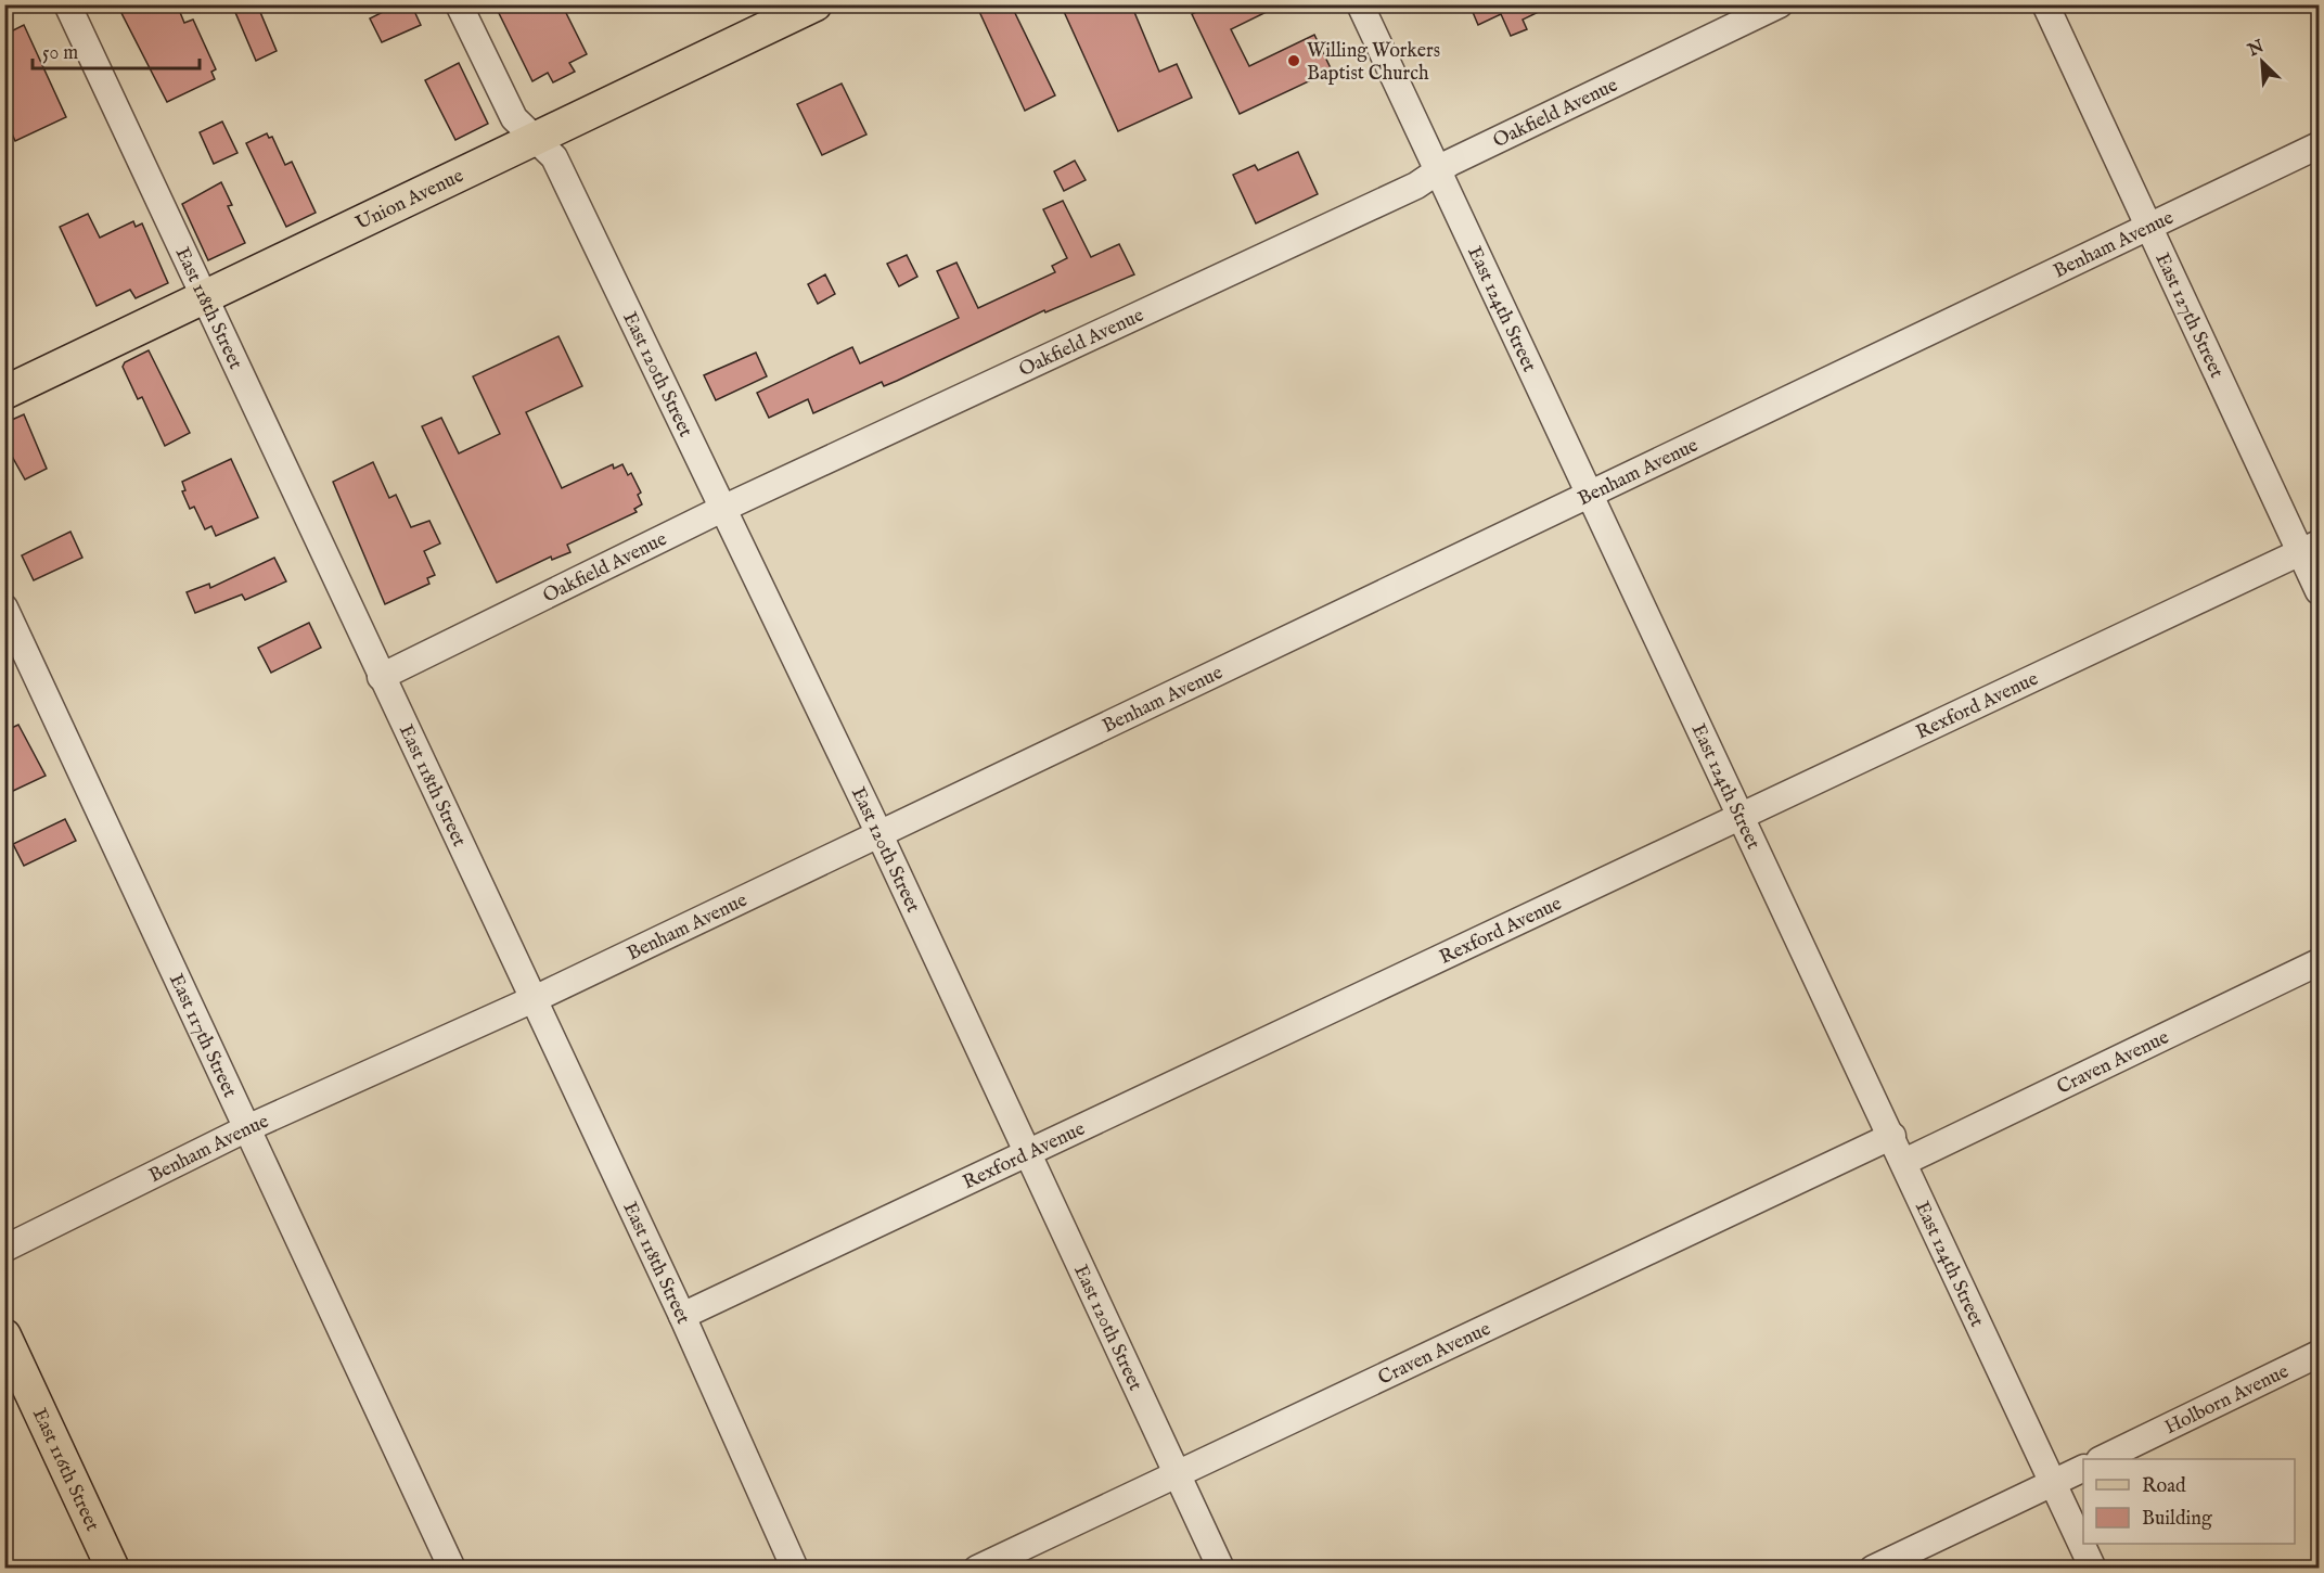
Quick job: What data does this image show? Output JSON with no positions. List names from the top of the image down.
{
  "streets": {
    "main road": ["Union Avenue", "East 116th Street"],
    "street": [
      "Oakfield Avenue",
      "Benham Avenue",
      "East 118th Street",
      "East 124th Street",
      "East 127th Street",
      "East 120th Street",
      "Rexford Avenue",
      "East 117th Street",
      "Craven Avenue",
      "Holborn Avenue"
    ]
  },
  "crossings": [
    ["Oakfield Avenue", "East 118th Street"],
    ["Oakfield Avenue", "East 124th Street"],
    ["Oakfield Avenue", "East 120th Street"],
    ["Union Avenue", "East 118th Street"],
    ["Union Avenue", "East 120th Street"],
    ["Benham Avenue", "East 118th Street"],
    ["Benham Avenue", "East 124th Street"],
    ["Benham Avenue", "East 127th Street"],
    ["Benham Avenue", "East 120th Street"],
    ["Benham Avenue", "East 117th Street"],
    ["East 118th Street", "Rexford Avenue"],
    ["East 124th Street", "Rexford Avenue"],
    ["East 124th Street", "Craven Avenue"],
    ["East 127th Street", "Rexford Avenue"],
    ["East 120th Street", "Rexford Avenue"],
    ["East 120th Street", "Craven Avenue"]
  ],
  "places": ["Willing Workers Baptist Church"],
  "legend": ["Road", "Building"],
  "scale_bar": "50 m",
  "north": "top left"
}
